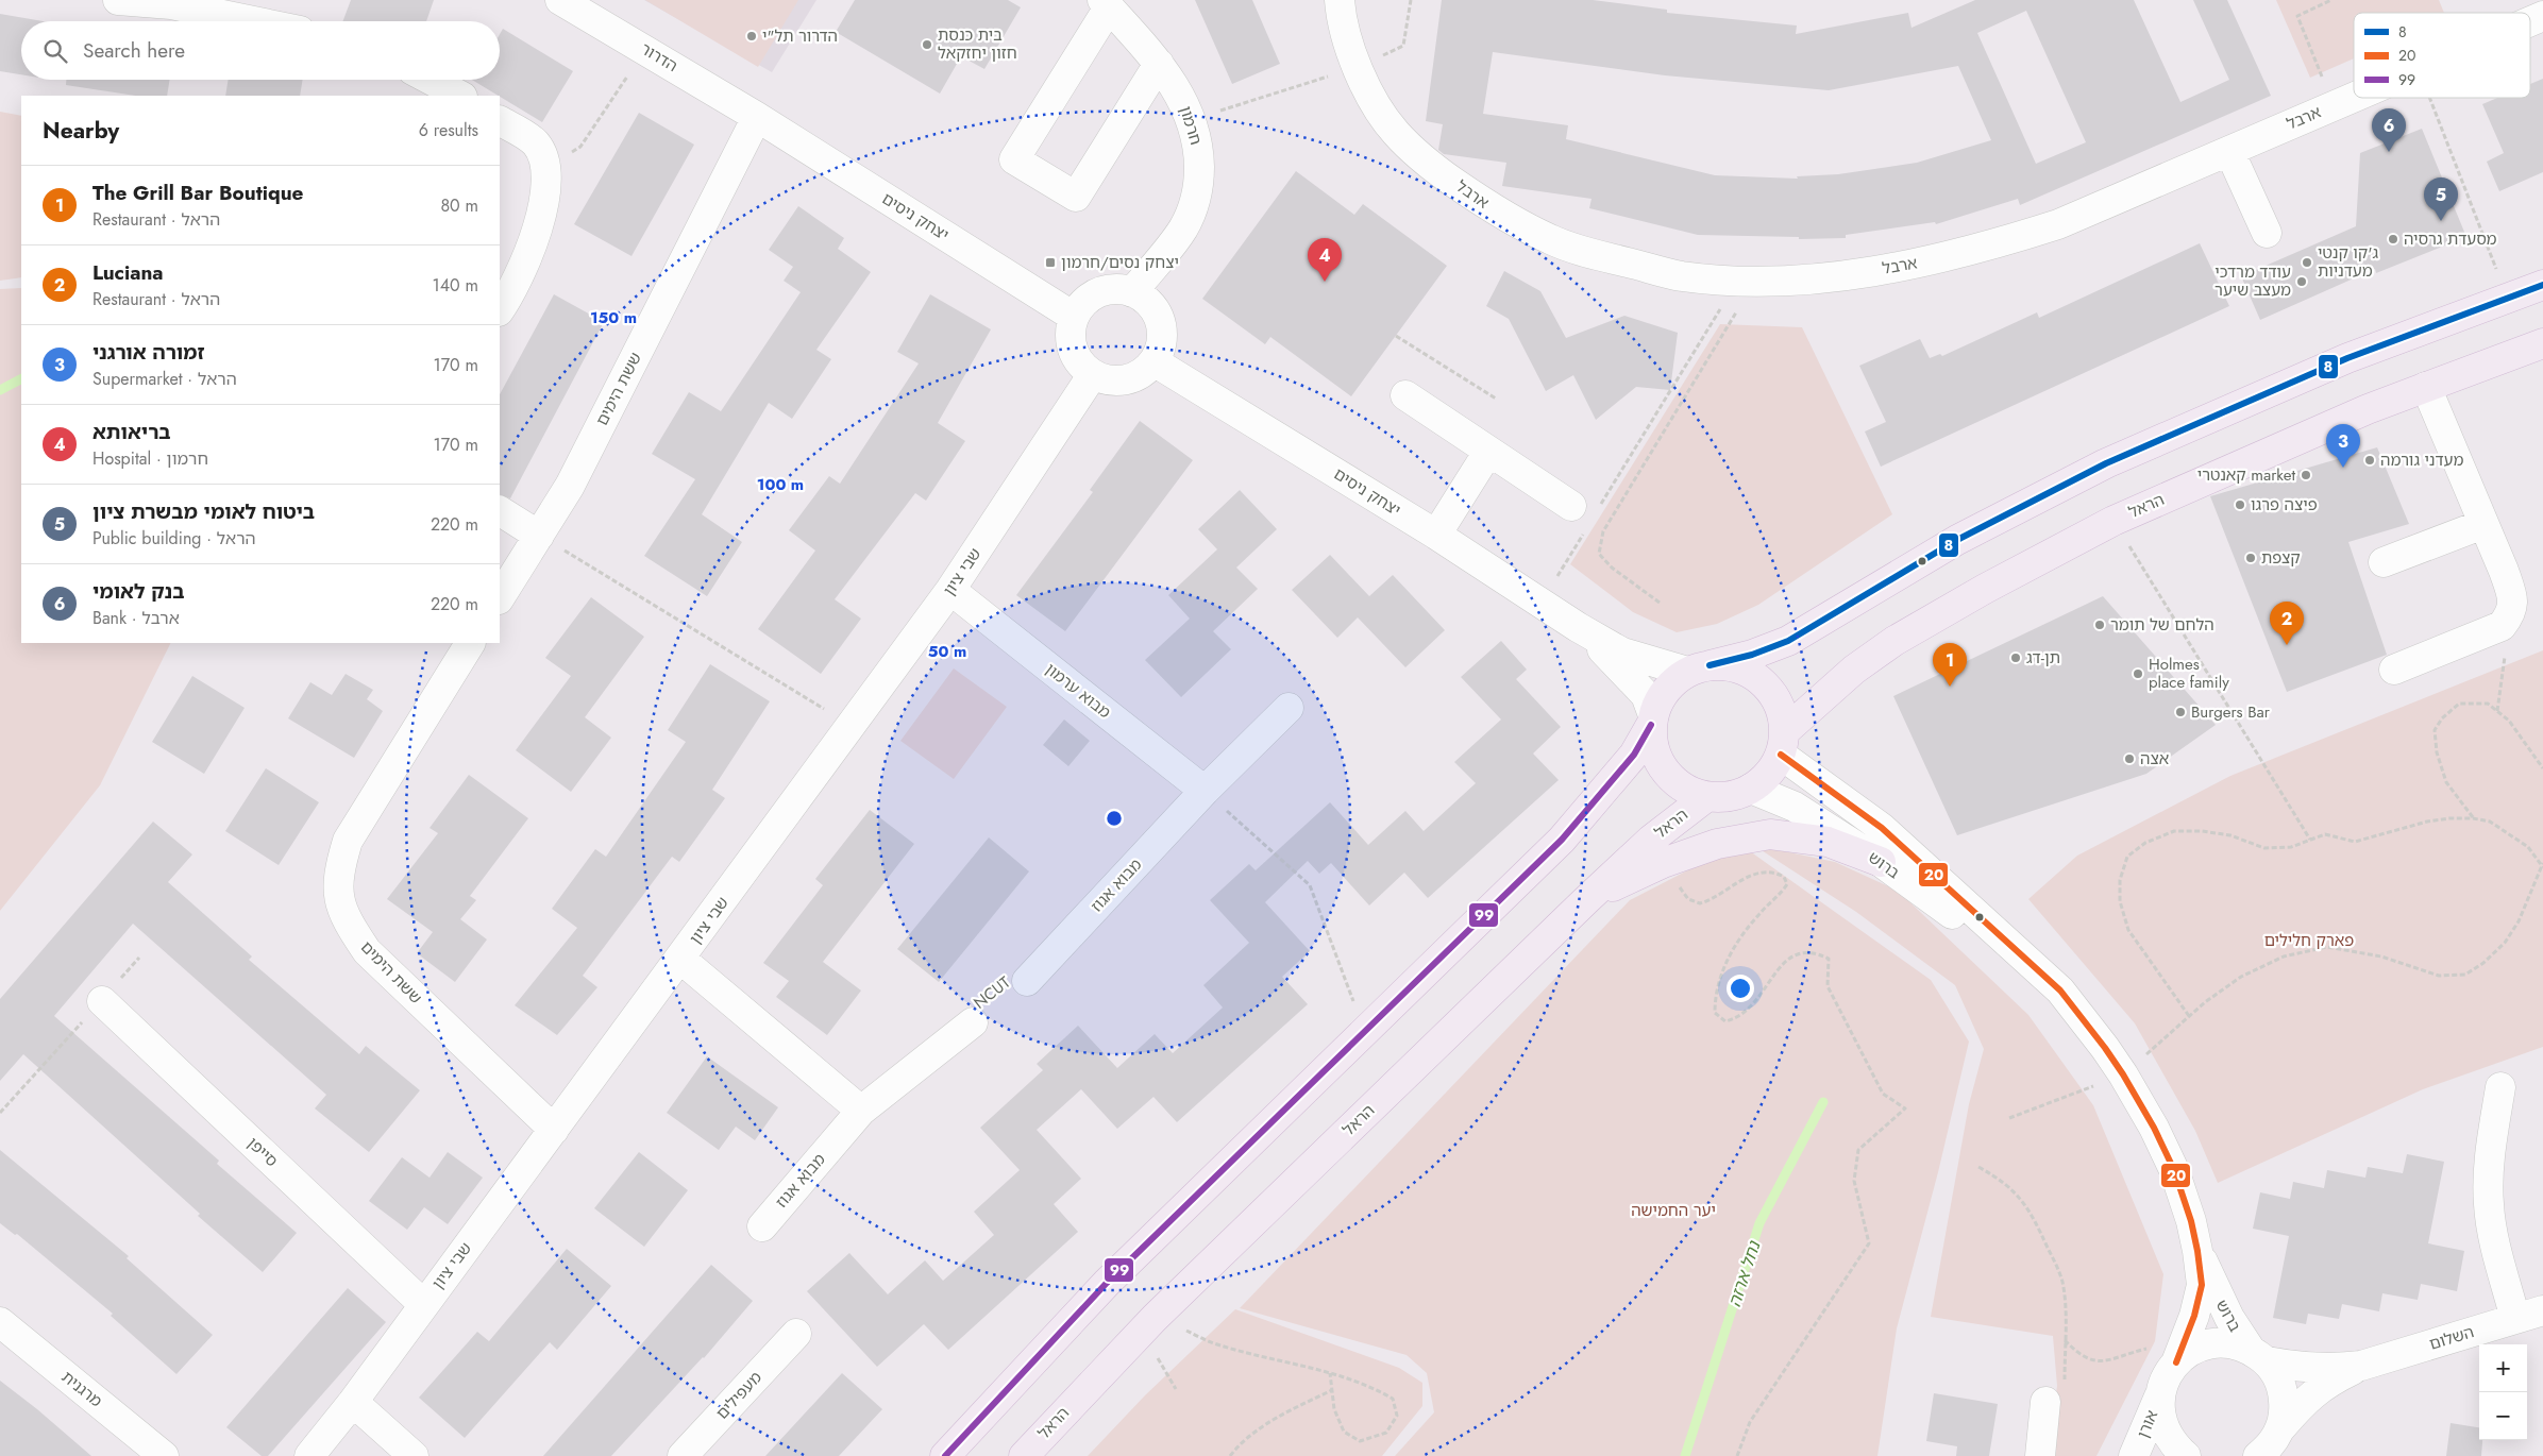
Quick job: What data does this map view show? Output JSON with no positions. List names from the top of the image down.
{
  "streets": {
    "main road": ["הראל"],
    "street": [
      "הדרור",
      "ארבל",
      "חרמון",
      "יצחק ניסים",
      "ששת הימים",
      "שבי ציון",
      "מבוא ערמון",
      "ברוש",
      "מבוא אגוז",
      "סייפן",
      "השלום",
      "מרגנית",
      "מעפילים",
      "אורן"
    ]
  },
  "crossings": [
    ["הדרור", "יצחק ניסים"],
    ["הדרור", "ששת הימים"],
    ["חרמון", "יצחק ניסים"],
    ["חרמון", "שבי ציון"],
    ["יצחק ניסים", "ששת הימים"],
    ["יצחק ניסים", "הראל"],
    ["יצחק ניסים", "שבי ציון"],
    ["יצחק ניסים", "ברוש"],
    ["ששת הימים", "שבי ציון"],
    ["הראל", "ברוש"],
    ["שבי ציון", "מבוא ערמון"],
    ["שבי ציון", "סייפן"],
    ["מבוא ערמון", "מבוא אגוז"],
    ["ברוש", "השלום"],
    ["ברוש", "אורן"]
  ],
  "water": ["נחל ארזה"],
  "parks": ["פארק חלילים", "יער החמישה"],
  "places": {
    "other": [
      "הדרור תל\"י",
      "בית כנסת חזון יחזקאל",
      "מסעדת גרסיה",
      "ג'קו קנטי מעדניות",
      "עודד מרדכי מעצב שיער",
      "מעדני גורמה",
      "קאנטרי market",
      "פיצה פרגו",
      "קצפת",
      "הלחם של תומר",
      "תן-דג",
      "Holmes place family",
      "Burgers Bar",
      "אצה"
    ],
    "transit": ["יצחק נסים/חרמון"]
  },
  "lines": ["transit line 8", "transit line 99", "transit line 20"],
  "legend": ["8", "20", "99"],
  "page": {
    "search": "Search here",
    "heading": ["Nearby", "6 results"],
    "pins": [
      "6",
      "5",
      "4",
      "3",
      "2",
      "1"
    ],
    "list": [
      {
        "mark": "1",
        "name": "The Grill Bar Boutique",
        "note": "Restaurant · הראל",
        "value": "80 m"
      },
      {
        "mark": "2",
        "name": "Luciana",
        "note": "Restaurant · הראל",
        "value": "140 m"
      },
      {
        "mark": "3",
        "name": "זמורה אורגני",
        "note": "Supermarket · הראל",
        "value": "170 m"
      },
      {
        "mark": "4",
        "name": "בריאותא",
        "note": "Hospital · חרמון",
        "value": "170 m"
      },
      {
        "mark": "5",
        "name": "ביטוח לאומי מבשרת ציון",
        "note": "Public building · הראל",
        "value": "220 m"
      },
      {
        "mark": "6",
        "name": "בנק לאומי",
        "note": "Bank · ארבל",
        "value": "220 m"
      }
    ],
    "map_buttons": ["+", "−"]
  },
  "rings": ["150 m", "100 m", "50 m"]
}
